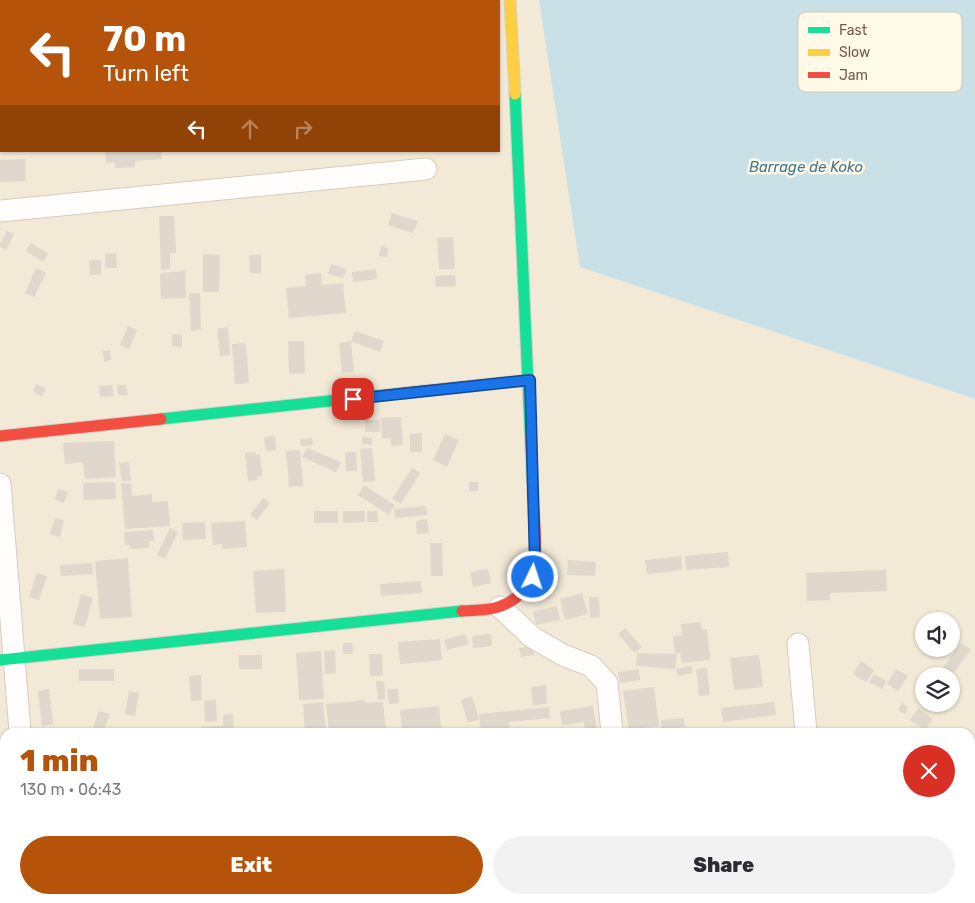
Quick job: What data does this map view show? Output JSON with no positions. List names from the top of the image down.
{
  "water": ["Barrage de Koko"],
  "legend": ["Fast", "Slow", "Jam"],
  "page": {
    "turn": ["70 m", "Turn left"],
    "heading": ["1 min", "130 m · 06:43"],
    "buttons": ["Exit", "Share"]
  }
}
